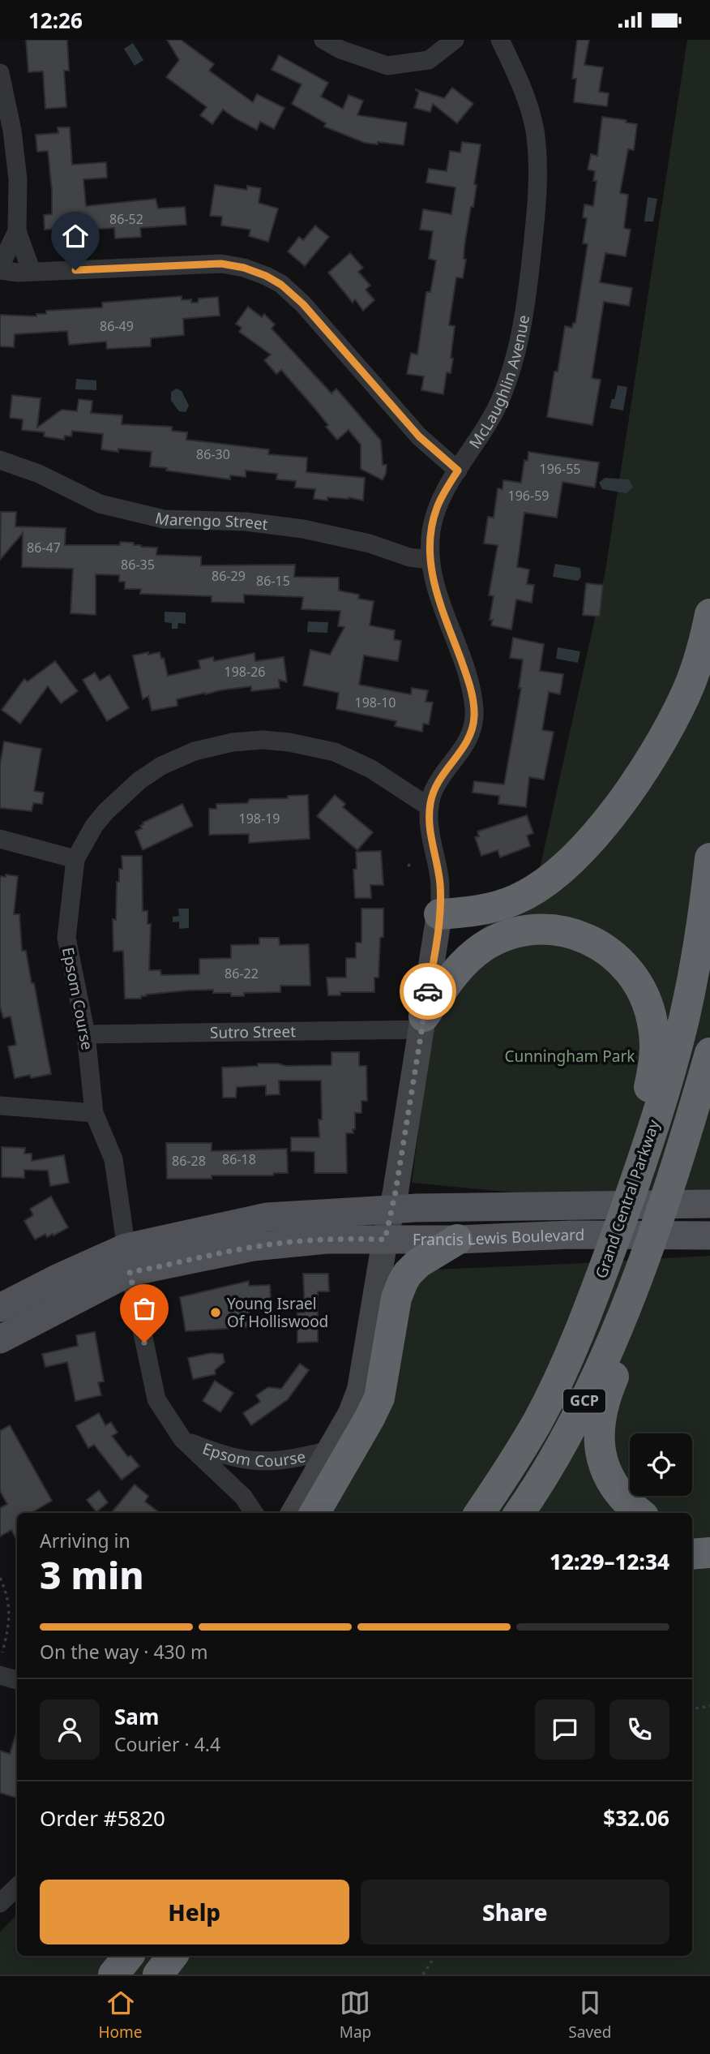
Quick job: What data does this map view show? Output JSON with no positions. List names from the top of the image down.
{
  "streets": {
    "highway": ["Grand Central Parkway", "GCP"],
    "main road": ["Francis Lewis Boulevard"],
    "street": [
      "McLaughlin Avenue",
      "Marengo Street",
      "Epsom Course",
      "Sutro Street"
    ]
  },
  "crossings": [
    ["McLaughlin Avenue", "Marengo Street"],
    ["McLaughlin Avenue", "Epsom Course"],
    ["McLaughlin Avenue", "Sutro Street"],
    ["McLaughlin Avenue", "Francis Lewis Boulevard"],
    ["Epsom Course", "Sutro Street"],
    ["Epsom Course", "Francis Lewis Boulevard"]
  ],
  "parks": ["Cunningham Park"],
  "places": ["Young Israel Of Holliswood"],
  "house_numbers": [
    "86-52",
    "86-49",
    "86-30",
    "196-55",
    "196-59",
    "86-47",
    "86-35",
    "86-29",
    "86-15",
    "198-26",
    "198-10",
    "198-19",
    "86-22",
    "86-18",
    "86-28"
  ],
  "page": {
    "status": "12:26",
    "heading": ["3 min", "Arriving in", "12:29–12:34"],
    "panel": [
      "Sam",
      "Courier · 4.4",
      "Order #5820",
      "$32.06"
    ],
    "bar": "On the way · 430 m",
    "buttons": ["Help", "Share"],
    "tabs": ["Home", "Map", "Saved"]
  }
}
